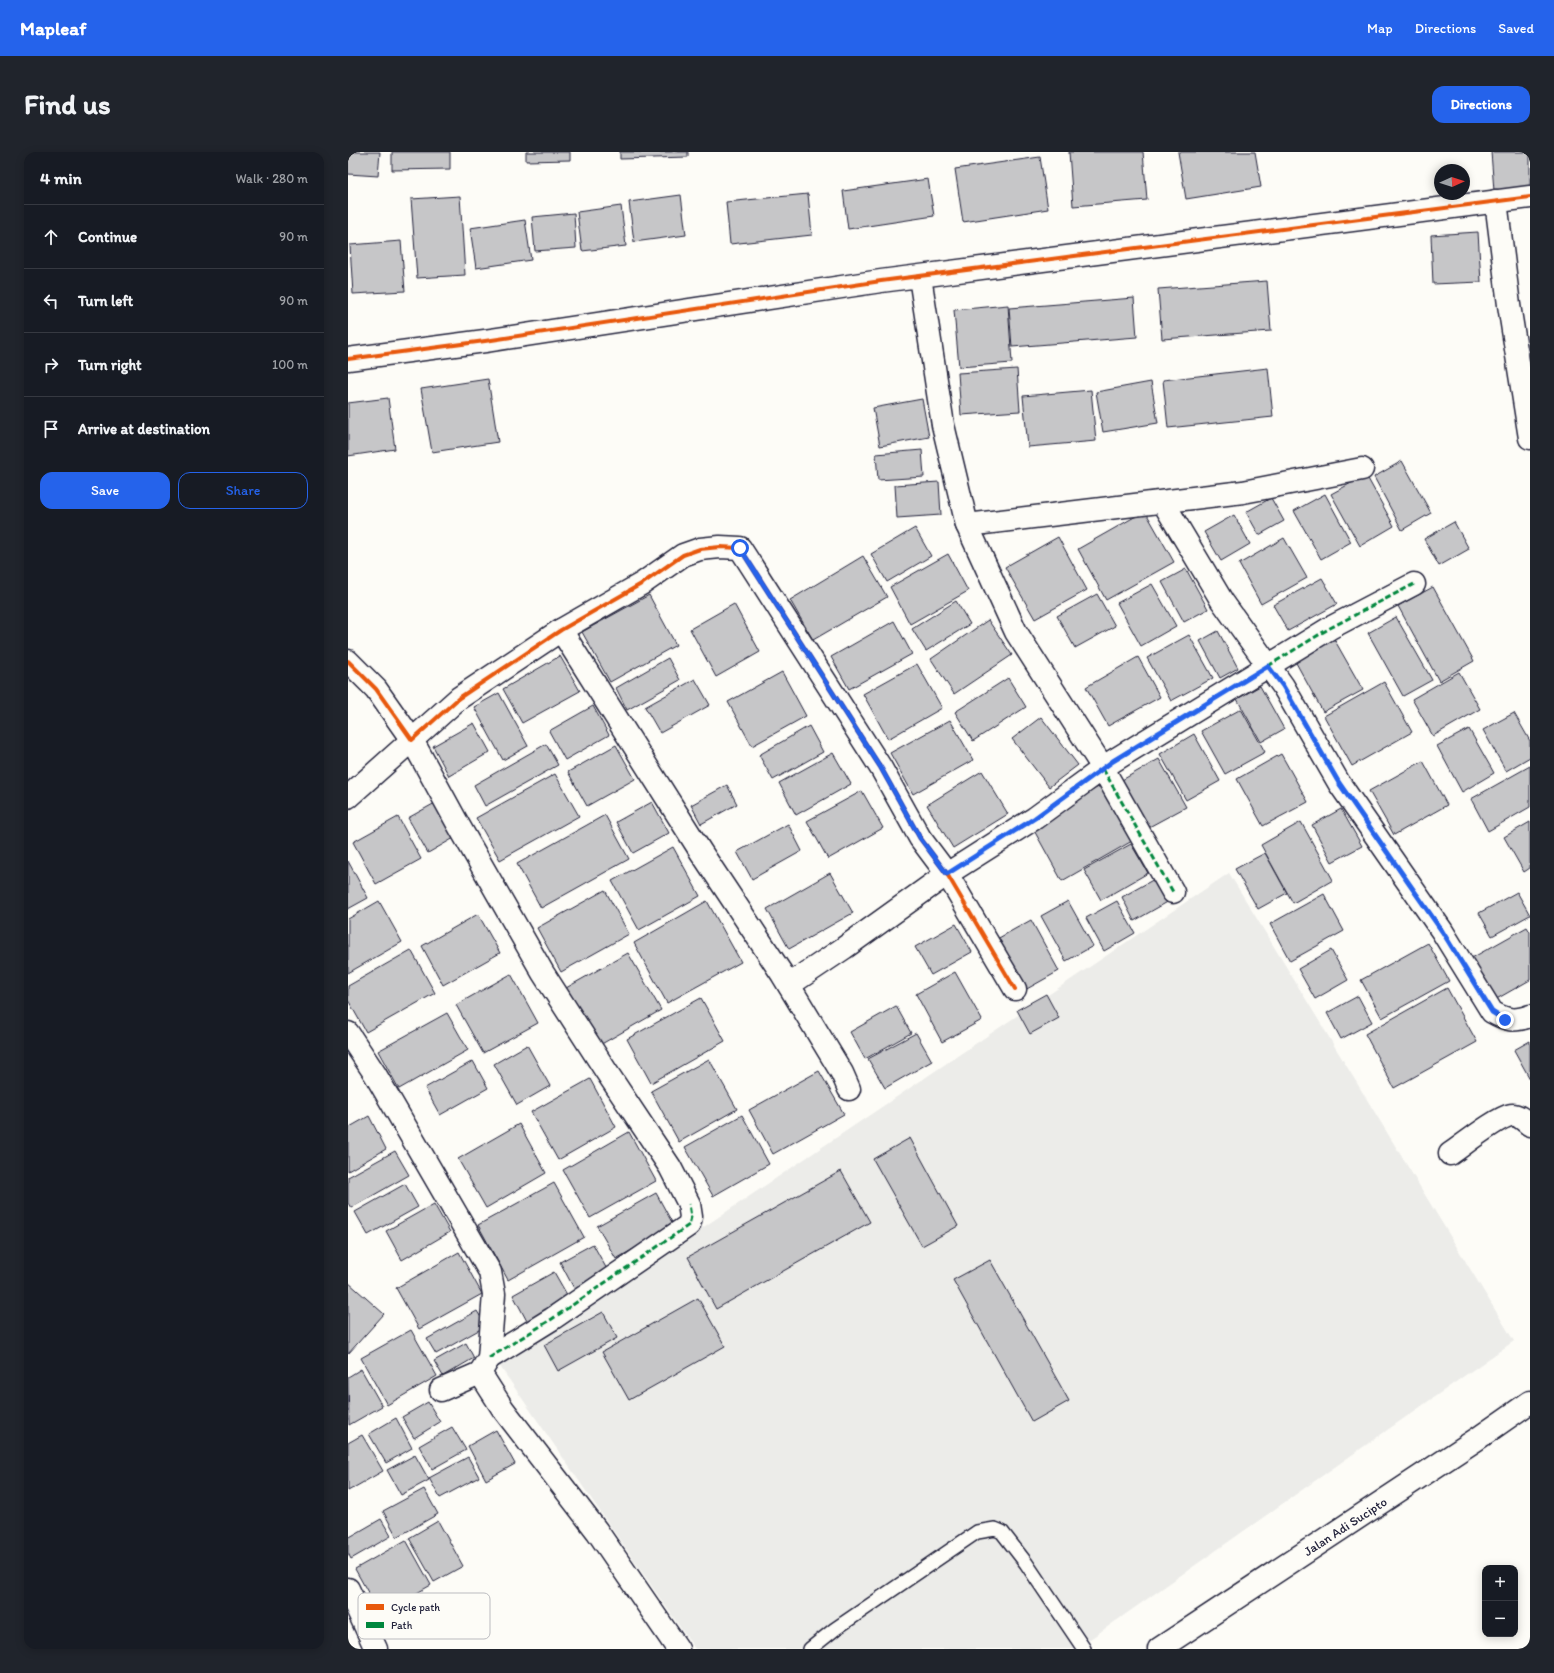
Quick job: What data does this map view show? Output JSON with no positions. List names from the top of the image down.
{
  "streets": {
    "street": ["Jalan Adi Sucipto"]
  },
  "legend": ["Cycle path", "Path"],
  "north": "right",
  "page": {
    "header": "Mapleaf",
    "nav": ["Map", "Directions", "Saved"],
    "buttons": [
      "Directions",
      ["Save", "Share"]
    ],
    "title": "Find us",
    "heading": ["4 min", "Walk · 280 m"],
    "list": [
      ["Continue", "90 m"],
      ["Turn left", "90 m"],
      ["Turn right", "100 m"],
      "Arrive at destination"
    ],
    "map_buttons": ["+", "−"]
  }
}
